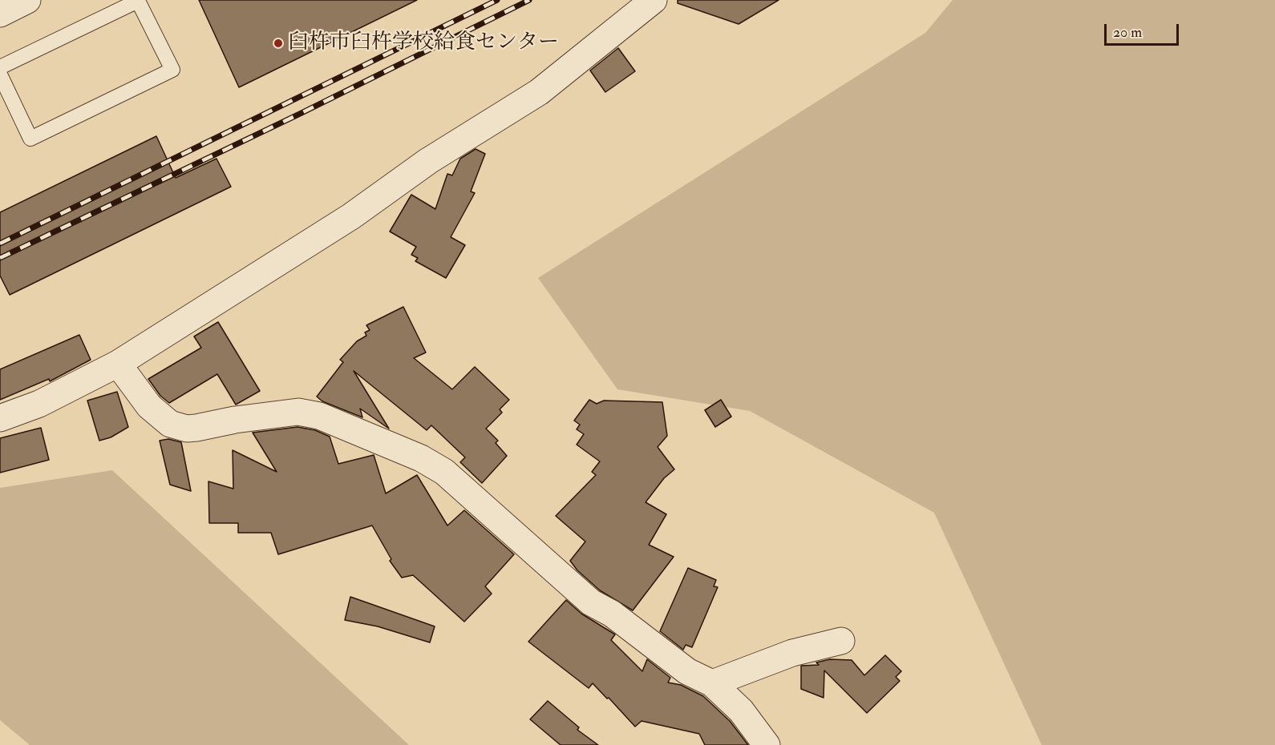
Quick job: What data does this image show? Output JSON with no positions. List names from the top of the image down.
{
  "places": ["臼杵市臼杵学校給食センター"],
  "scale_bar": "20 m"
}
